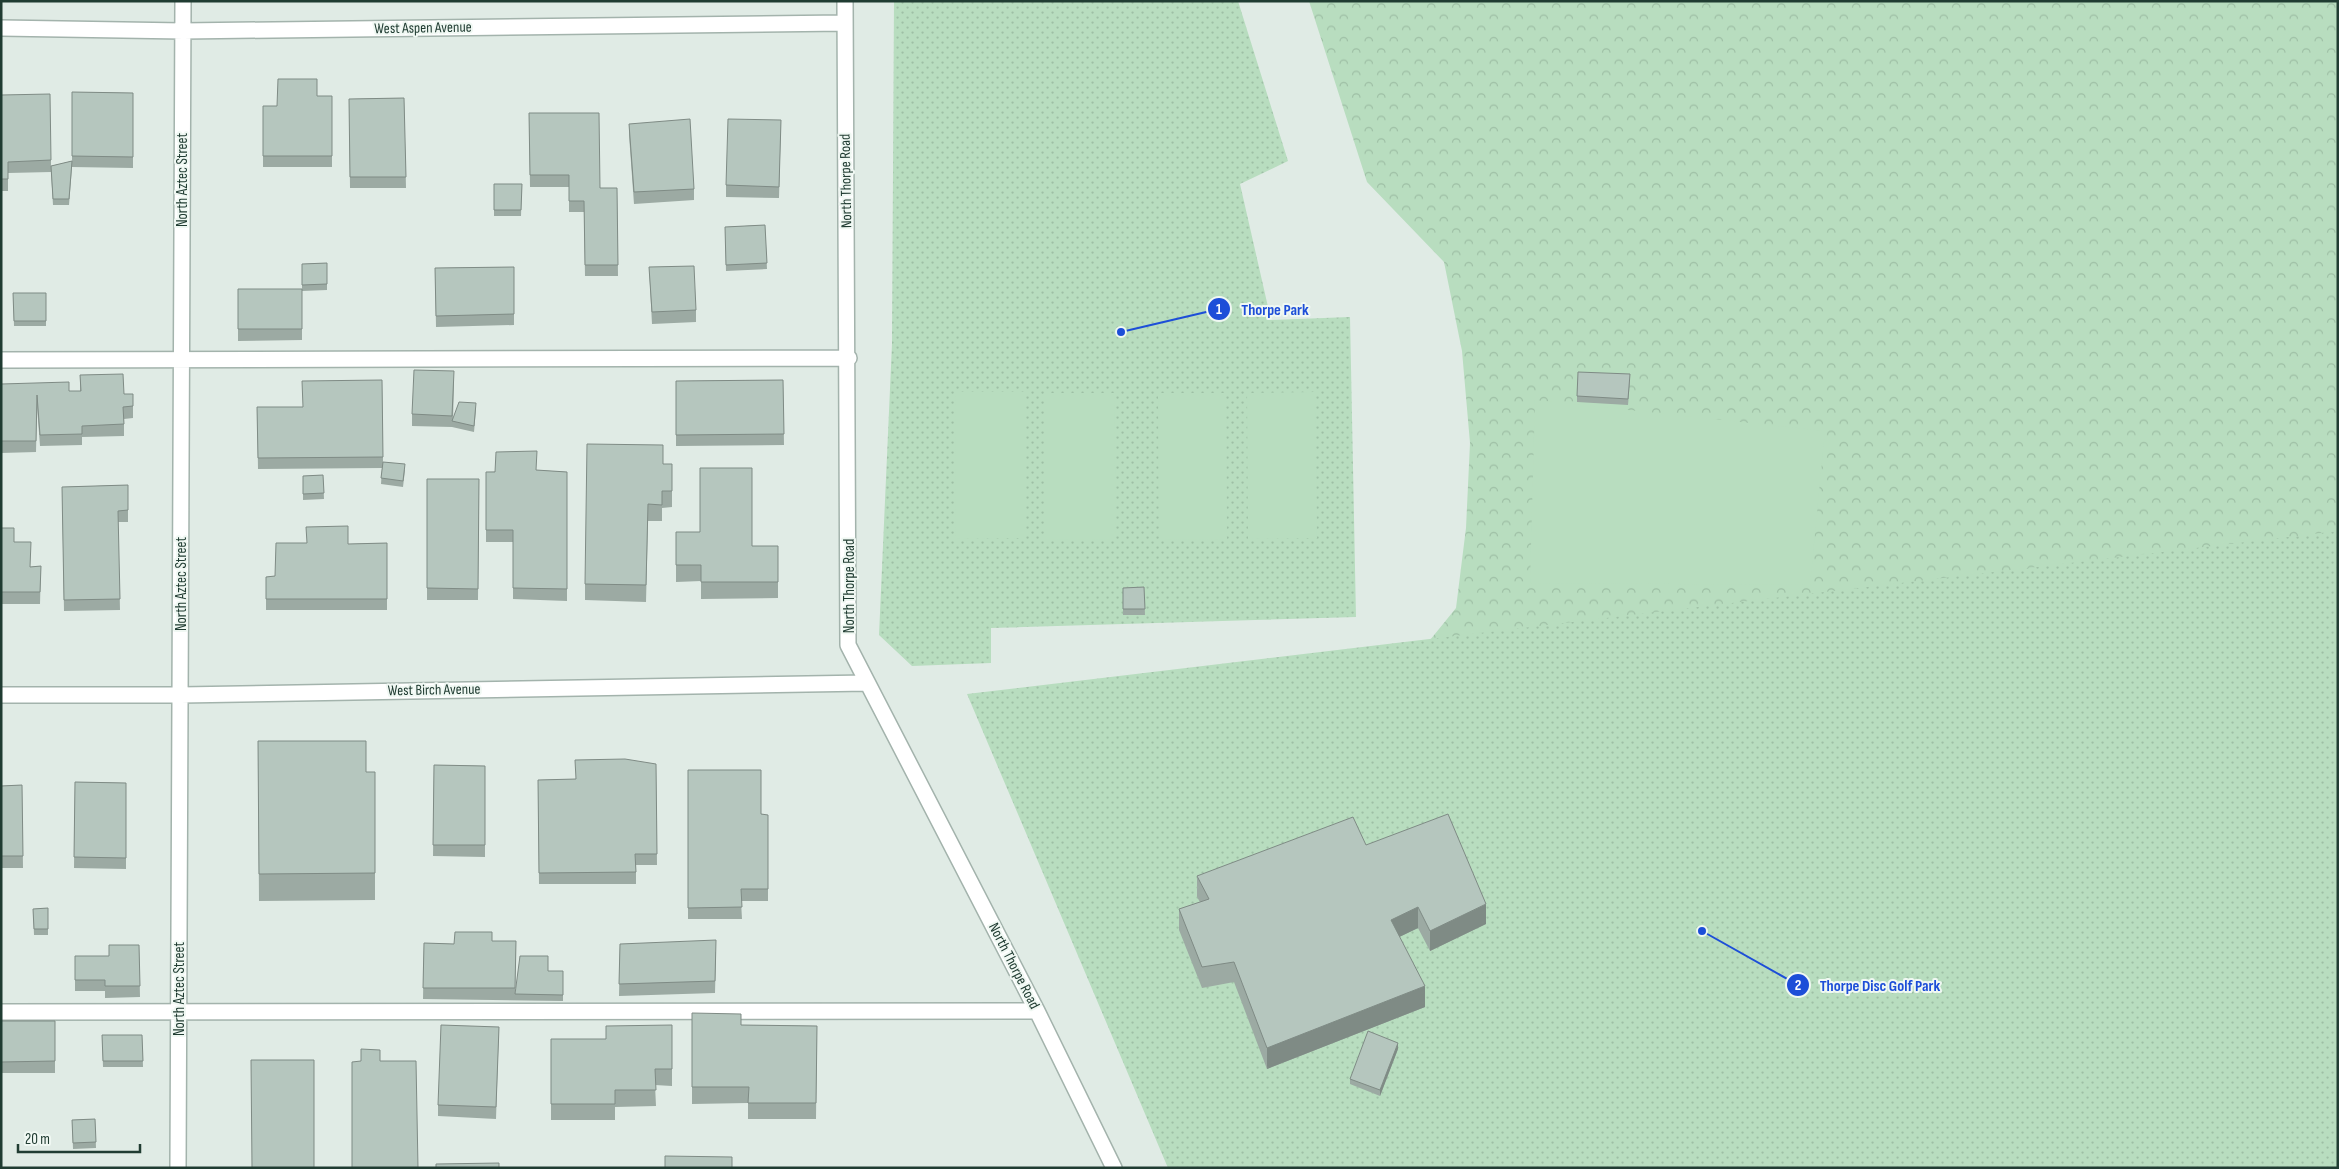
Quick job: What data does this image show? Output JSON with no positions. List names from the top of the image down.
{
  "streets": {
    "street": [
      "West Aspen Avenue",
      "North Aztec Street",
      "North Thorpe Road",
      "West Birch Avenue"
    ]
  },
  "crossings": [
    ["West Aspen Avenue", "North Aztec Street"],
    ["West Aspen Avenue", "North Thorpe Road"],
    ["North Aztec Street", "West Birch Avenue"],
    ["North Thorpe Road", "West Birch Avenue"]
  ],
  "places": ["Thorpe Park", "Thorpe Disc Golf Park"],
  "scale_bar": "20 m"
}
